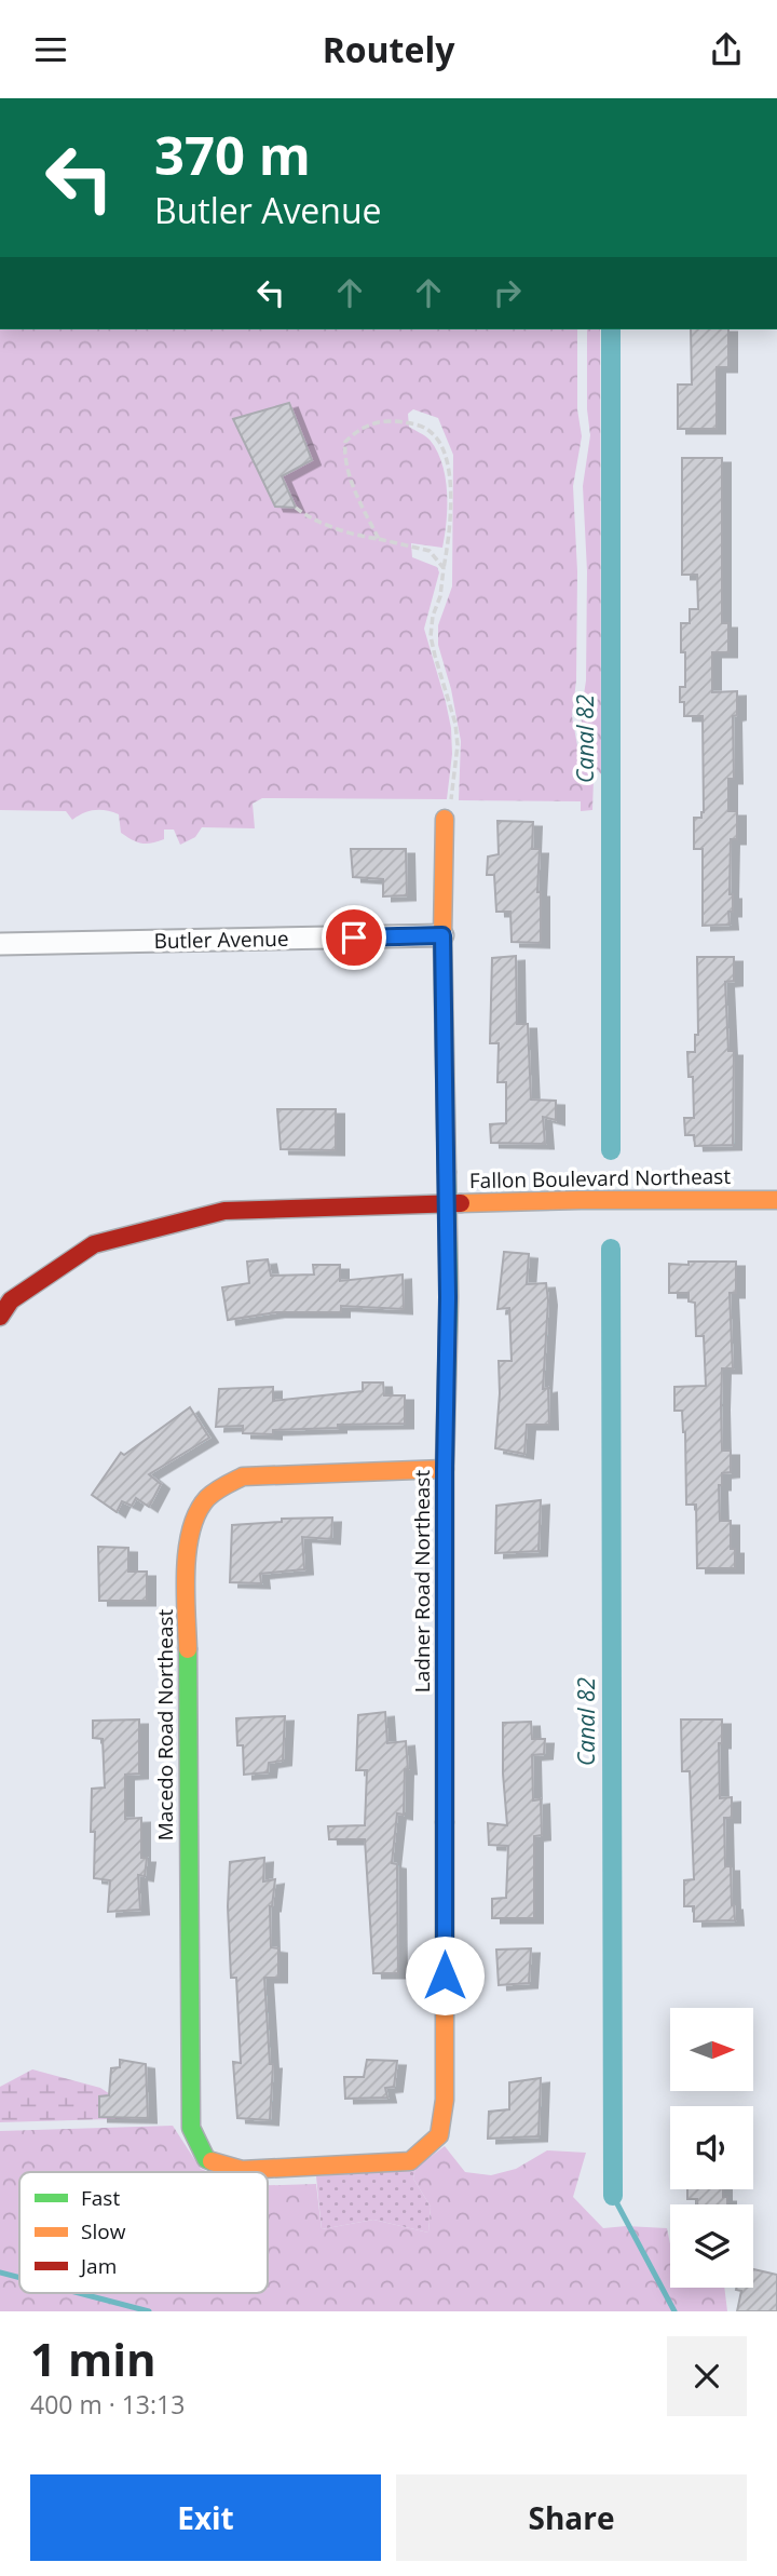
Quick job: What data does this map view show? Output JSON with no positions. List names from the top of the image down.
{
  "streets": {
    "street": [
      "Butler Avenue",
      "Fallon Boulevard Northeast",
      "Ladner Road Northeast",
      "Macedo Road Northeast"
    ]
  },
  "crossings": [
    ["Butler Avenue", "Ladner Road Northeast"],
    ["Fallon Boulevard Northeast", "Ladner Road Northeast"],
    ["Ladner Road Northeast", "Macedo Road Northeast"]
  ],
  "water": ["Canal 82"],
  "legend": ["Fast", "Slow", "Jam"],
  "north": "right",
  "page": {
    "header": "Routely",
    "turn": ["370 m", "Butler Avenue"],
    "heading": ["1 min", "400 m · 13:13"],
    "buttons": ["Exit", "Share"]
  }
}
